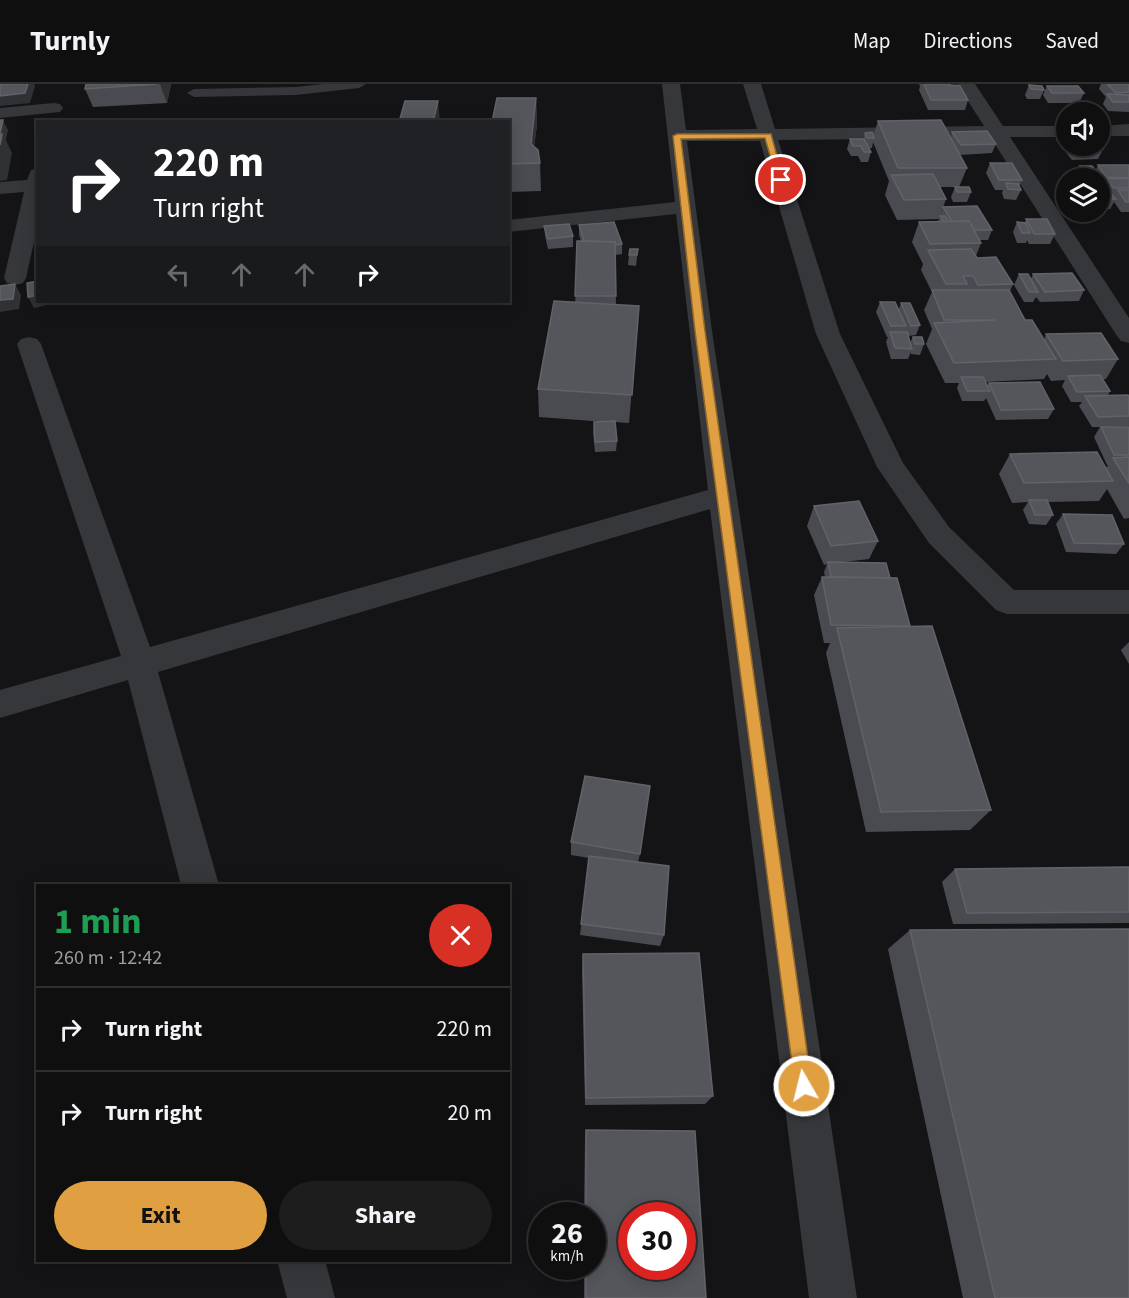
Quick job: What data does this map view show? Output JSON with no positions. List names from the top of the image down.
{
  "page": {
    "header": "Turnly",
    "nav": ["Map", "Directions", "Saved"],
    "turn": ["220 m", "Turn right"],
    "heading": ["1 min", "260 m · 12:42"],
    "list": [
      {
        "name": "Turn right",
        "value": "220 m"
      },
      {
        "name": "Turn right",
        "value": "20 m"
      }
    ],
    "buttons": ["Exit", "Share"],
    "speed": "26 km/h",
    "limit": "30"
  }
}
